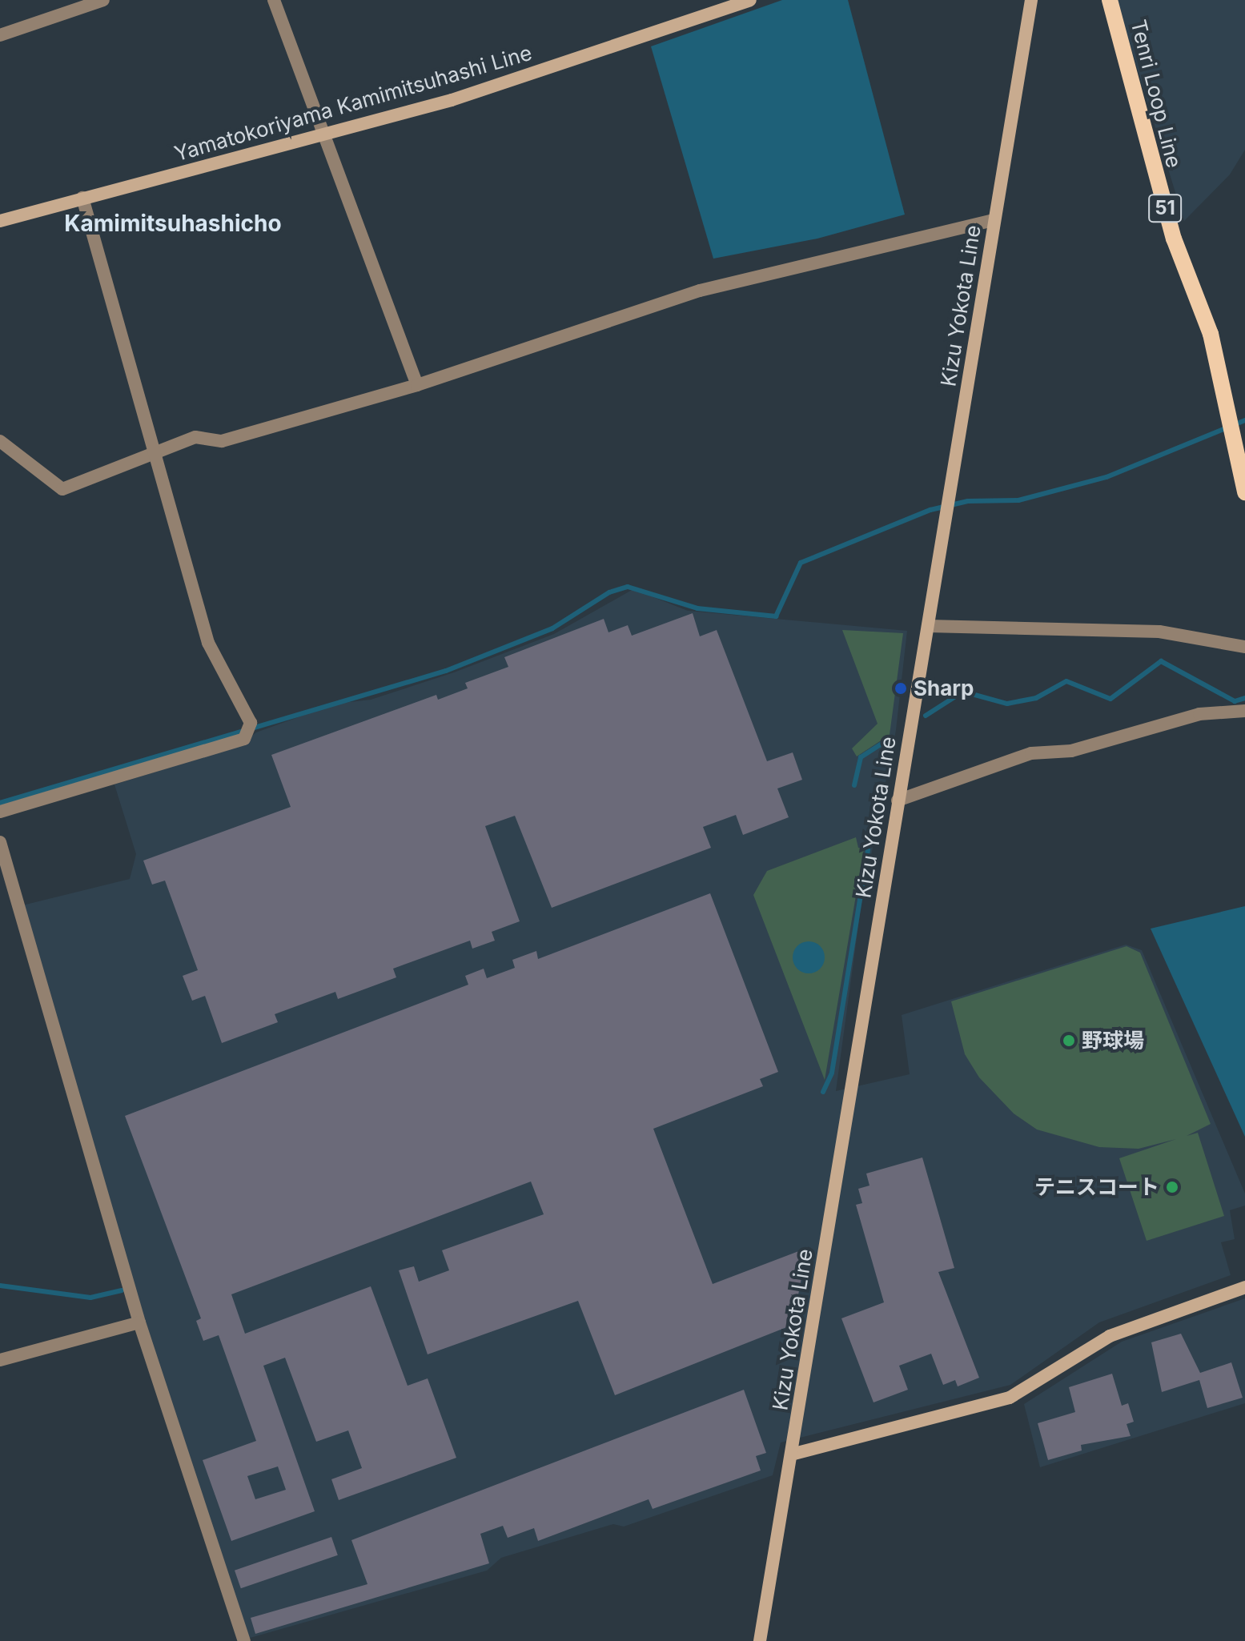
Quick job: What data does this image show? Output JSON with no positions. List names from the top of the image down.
{
  "streets": {
    "main road": [
      "Tenri Loop Line",
      "Yamatokoriyama Kamimitsuhashi Line",
      "51",
      "Kizu Yokota Line"
    ]
  },
  "districts": ["Kamimitsuhashicho"],
  "places": ["Sharp", "野球場", "テニスコート"]
}
